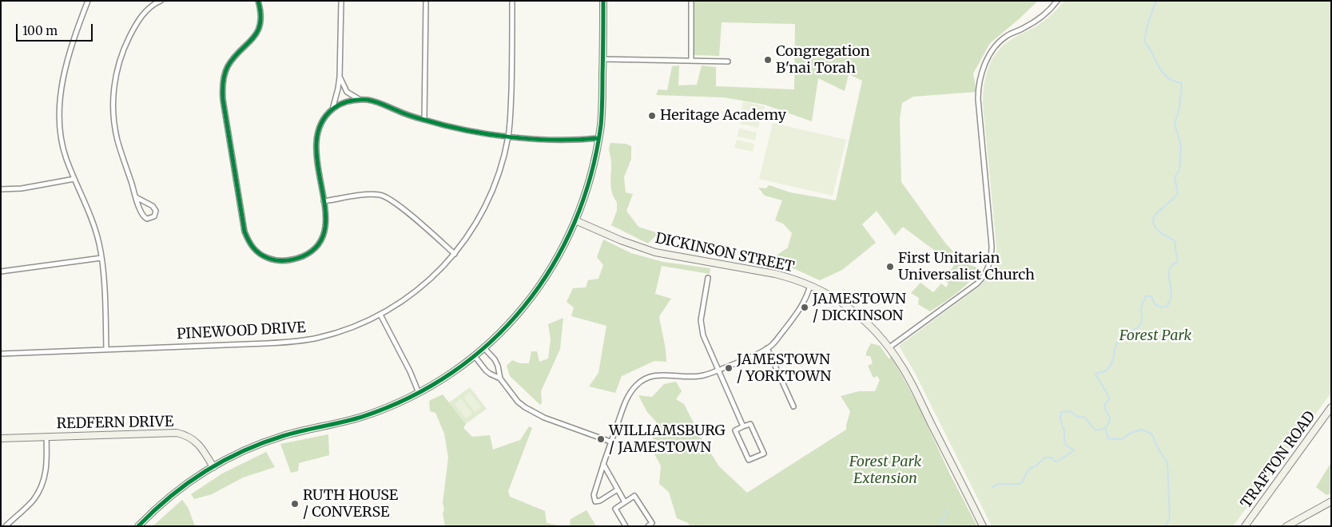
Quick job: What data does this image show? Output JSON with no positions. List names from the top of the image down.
{
  "streets": {
    "main road": ["DICKINSON STREET", "REDFERN DRIVE", "TRAFTON ROAD"],
    "street": ["PINEWOOD DRIVE"]
  },
  "parks": ["Forest Park", "Forest Park Extension"],
  "places": [
    "Congregation B'nai Torah",
    "Heritage Academy",
    "First Unitarian Universalist Church",
    "JAMESTOWN / DICKINSON",
    "JAMESTOWN / YORKTOWN",
    "WILLIAMSBURG / JAMESTOWN",
    "RUTH HOUSE / CONVERSE"
  ],
  "scale_bar": "100 m"
}
